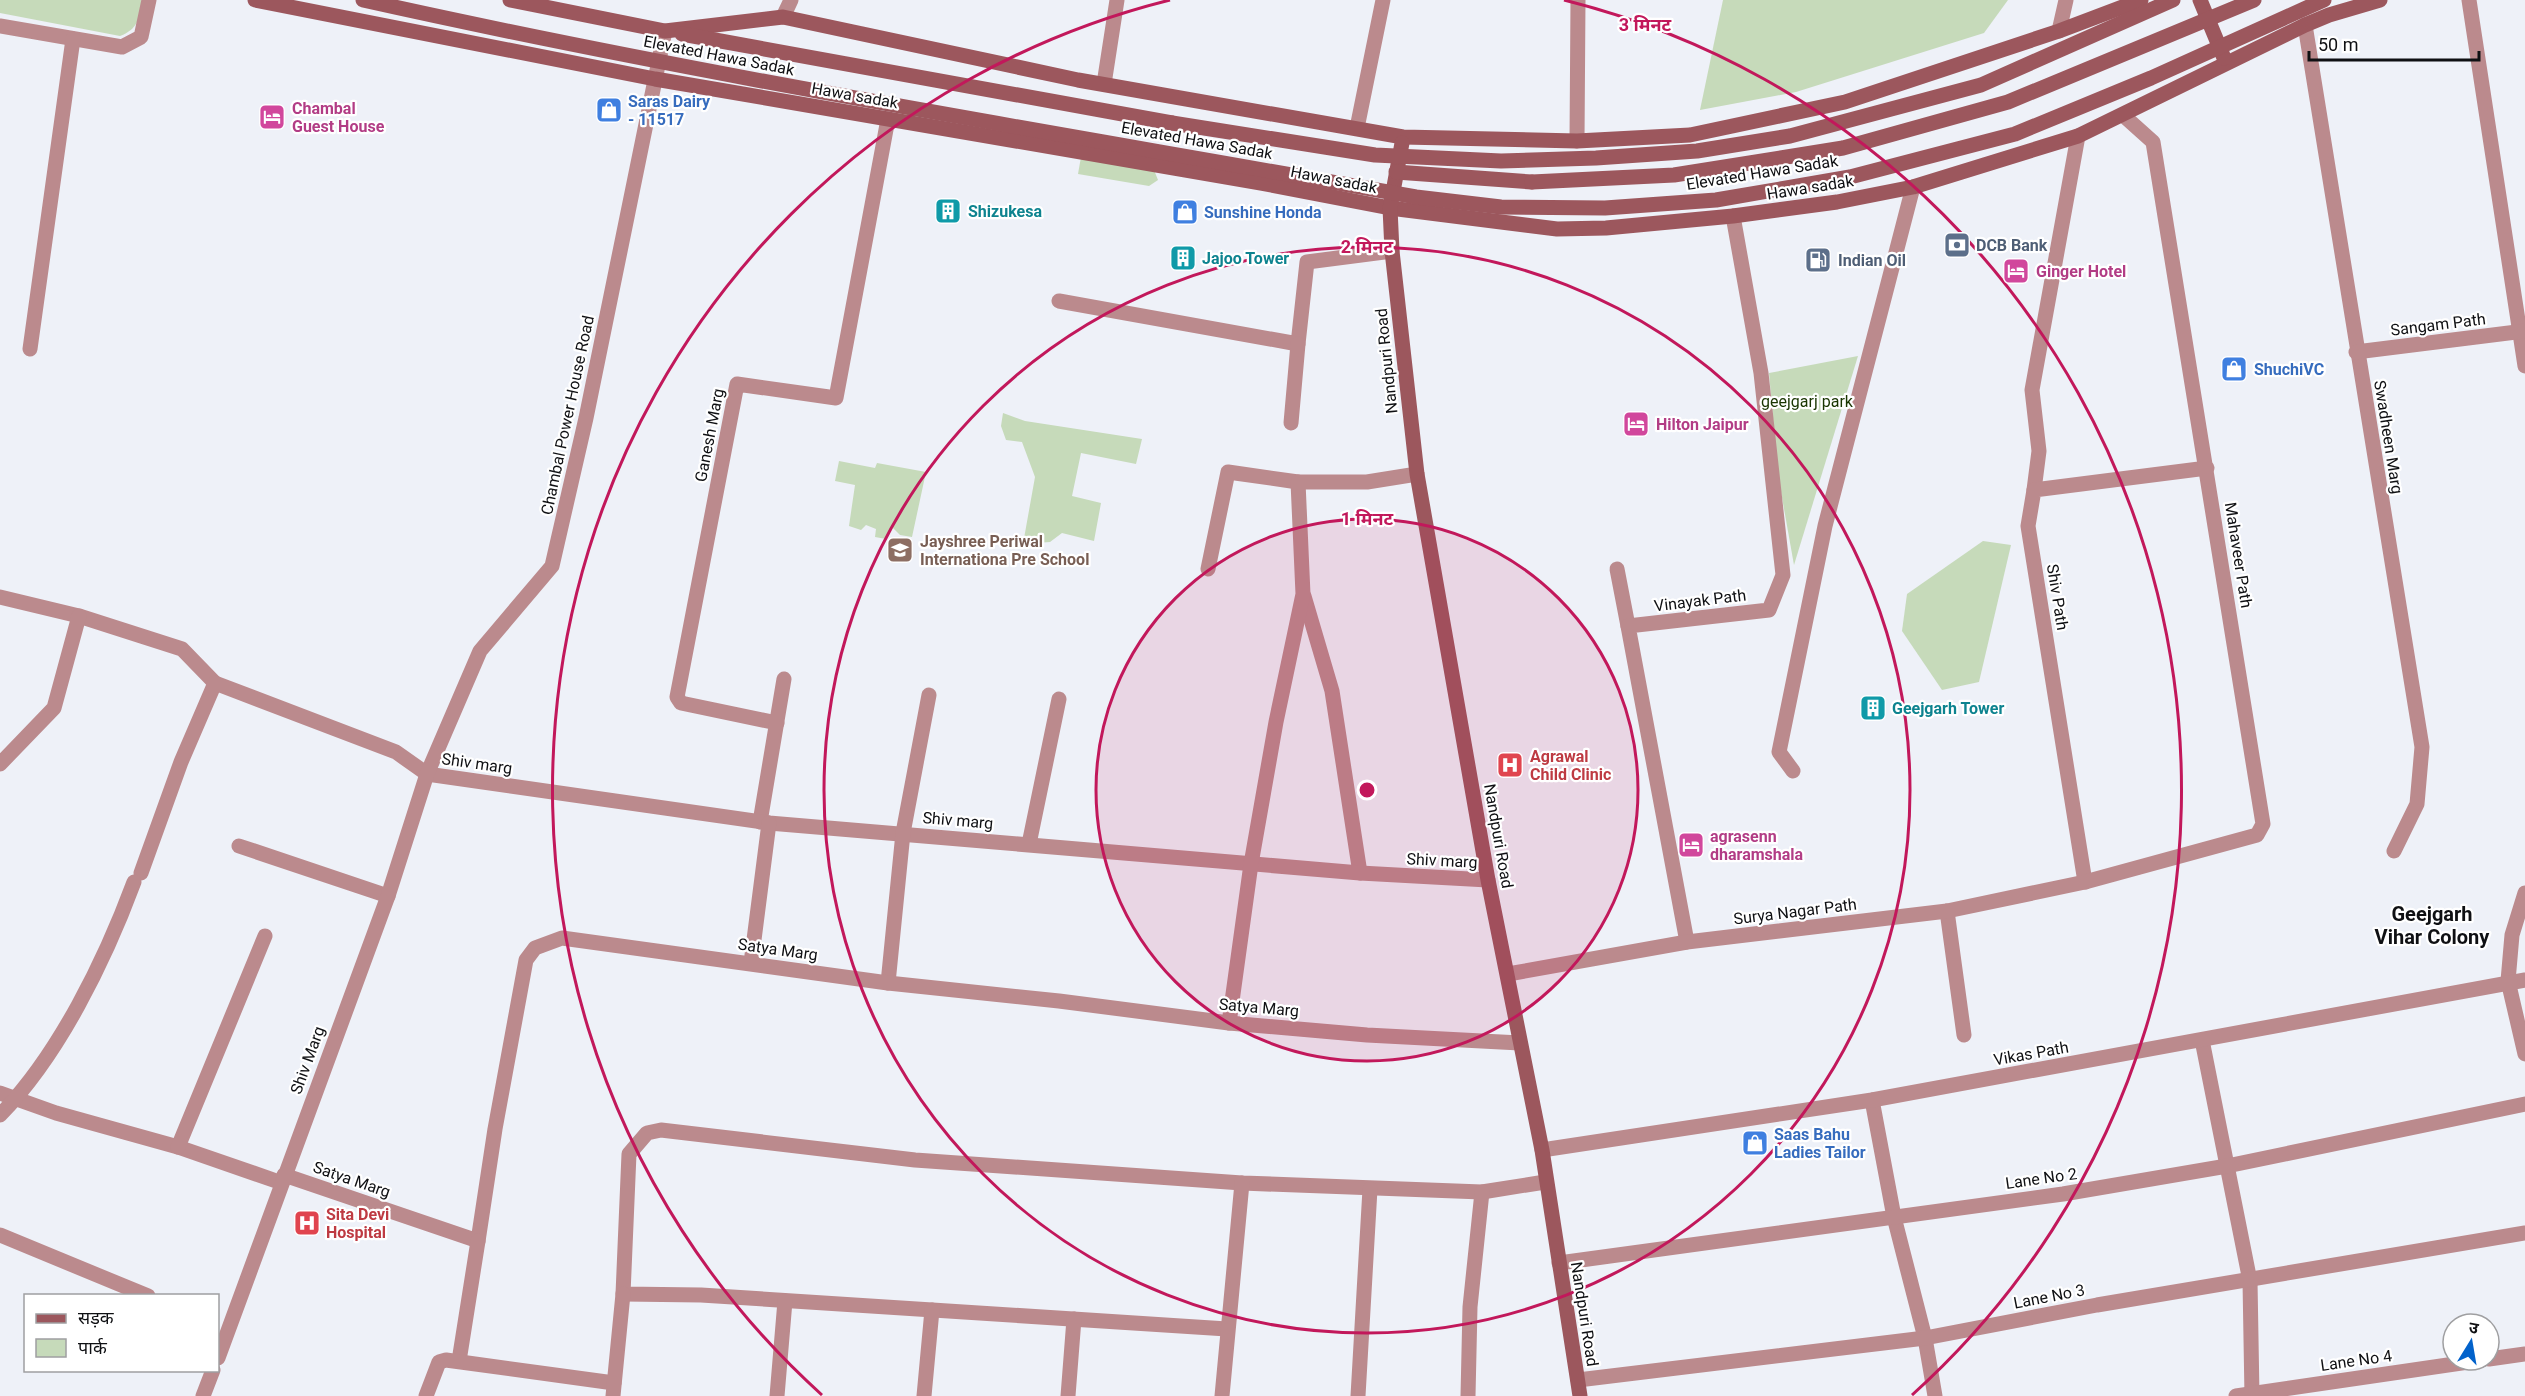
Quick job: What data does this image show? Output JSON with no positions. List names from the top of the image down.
{
  "streets": {
    "main road": ["Elevated Hawa Sadak", "Hawa sadak", "Nandpuri Road"],
    "street": [
      "Sangam Path",
      "Chambal Power House Road",
      "Ganesh Marg",
      "Swadheen Marg",
      "Mahaveer Path",
      "Shiv Path",
      "Vinayak Path",
      "Shiv marg",
      "Surya Nagar Path",
      "Satya Marg",
      "Vikas Path",
      "Shiv Marg",
      "Lane No 2",
      "Lane No 3",
      "Lane No 4"
    ]
  },
  "crossings": [
    ["Elevated Hawa Sadak", "Chambal Power House Road"],
    ["Hawa sadak", "Nandpuri Road"],
    ["Hawa sadak", "Chambal Power House Road"],
    ["Hawa sadak", "Ganesh Marg"],
    ["Hawa sadak", "Swadheen Marg"],
    ["Hawa sadak", "Mahaveer Path"],
    ["Hawa sadak", "Shiv Path"],
    ["Hawa sadak", "Vinayak Path"],
    ["Sangam Path", "Swadheen Marg"],
    ["Nandpuri Road", "Shiv marg"],
    ["Nandpuri Road", "Surya Nagar Path"],
    ["Nandpuri Road", "Satya Marg"],
    ["Nandpuri Road", "Vikas Path"],
    ["Nandpuri Road", "Lane No 2"],
    ["Nandpuri Road", "Lane No 3"],
    ["Chambal Power House Road", "Shiv marg"],
    ["Chambal Power House Road", "Shiv Marg"],
    ["Mahaveer Path", "Shiv Path"],
    ["Mahaveer Path", "Surya Nagar Path"],
    ["Shiv Path", "Surya Nagar Path"],
    ["Shiv marg", "Shiv Marg"],
    ["Satya Marg", "Shiv Marg"]
  ],
  "districts": ["Geejgarh Vihar Colony"],
  "parks": ["geejgarj park"],
  "places": {
    "shop": [
      "Saras Dairy - 11517",
      "Sunshine Honda",
      "ShuchiVC",
      "Saas Bahu Ladies Tailor"
    ],
    "hotel": [
      "Chambal Guest House",
      "Ginger Hotel",
      "Hilton Jaipur",
      "agrasenn dharamshala"
    ],
    "building": ["Shizukesa", "Jajoo Tower", "Geejgarh Tower"],
    "bank": ["DCB Bank"],
    "fuel station": ["Indian Oil"],
    "school or university": ["Jayshree Periwal Internationa Pre School"],
    "hospital": ["Agrawal Child Clinic", "Sita Devi Hospital"]
  },
  "legend": ["सड़क", "पार्क"],
  "scale_bar": "50 m",
  "north": "top",
  "rings": ["3 मिनट", "2 मिनट", "1 मिनट"]
}
